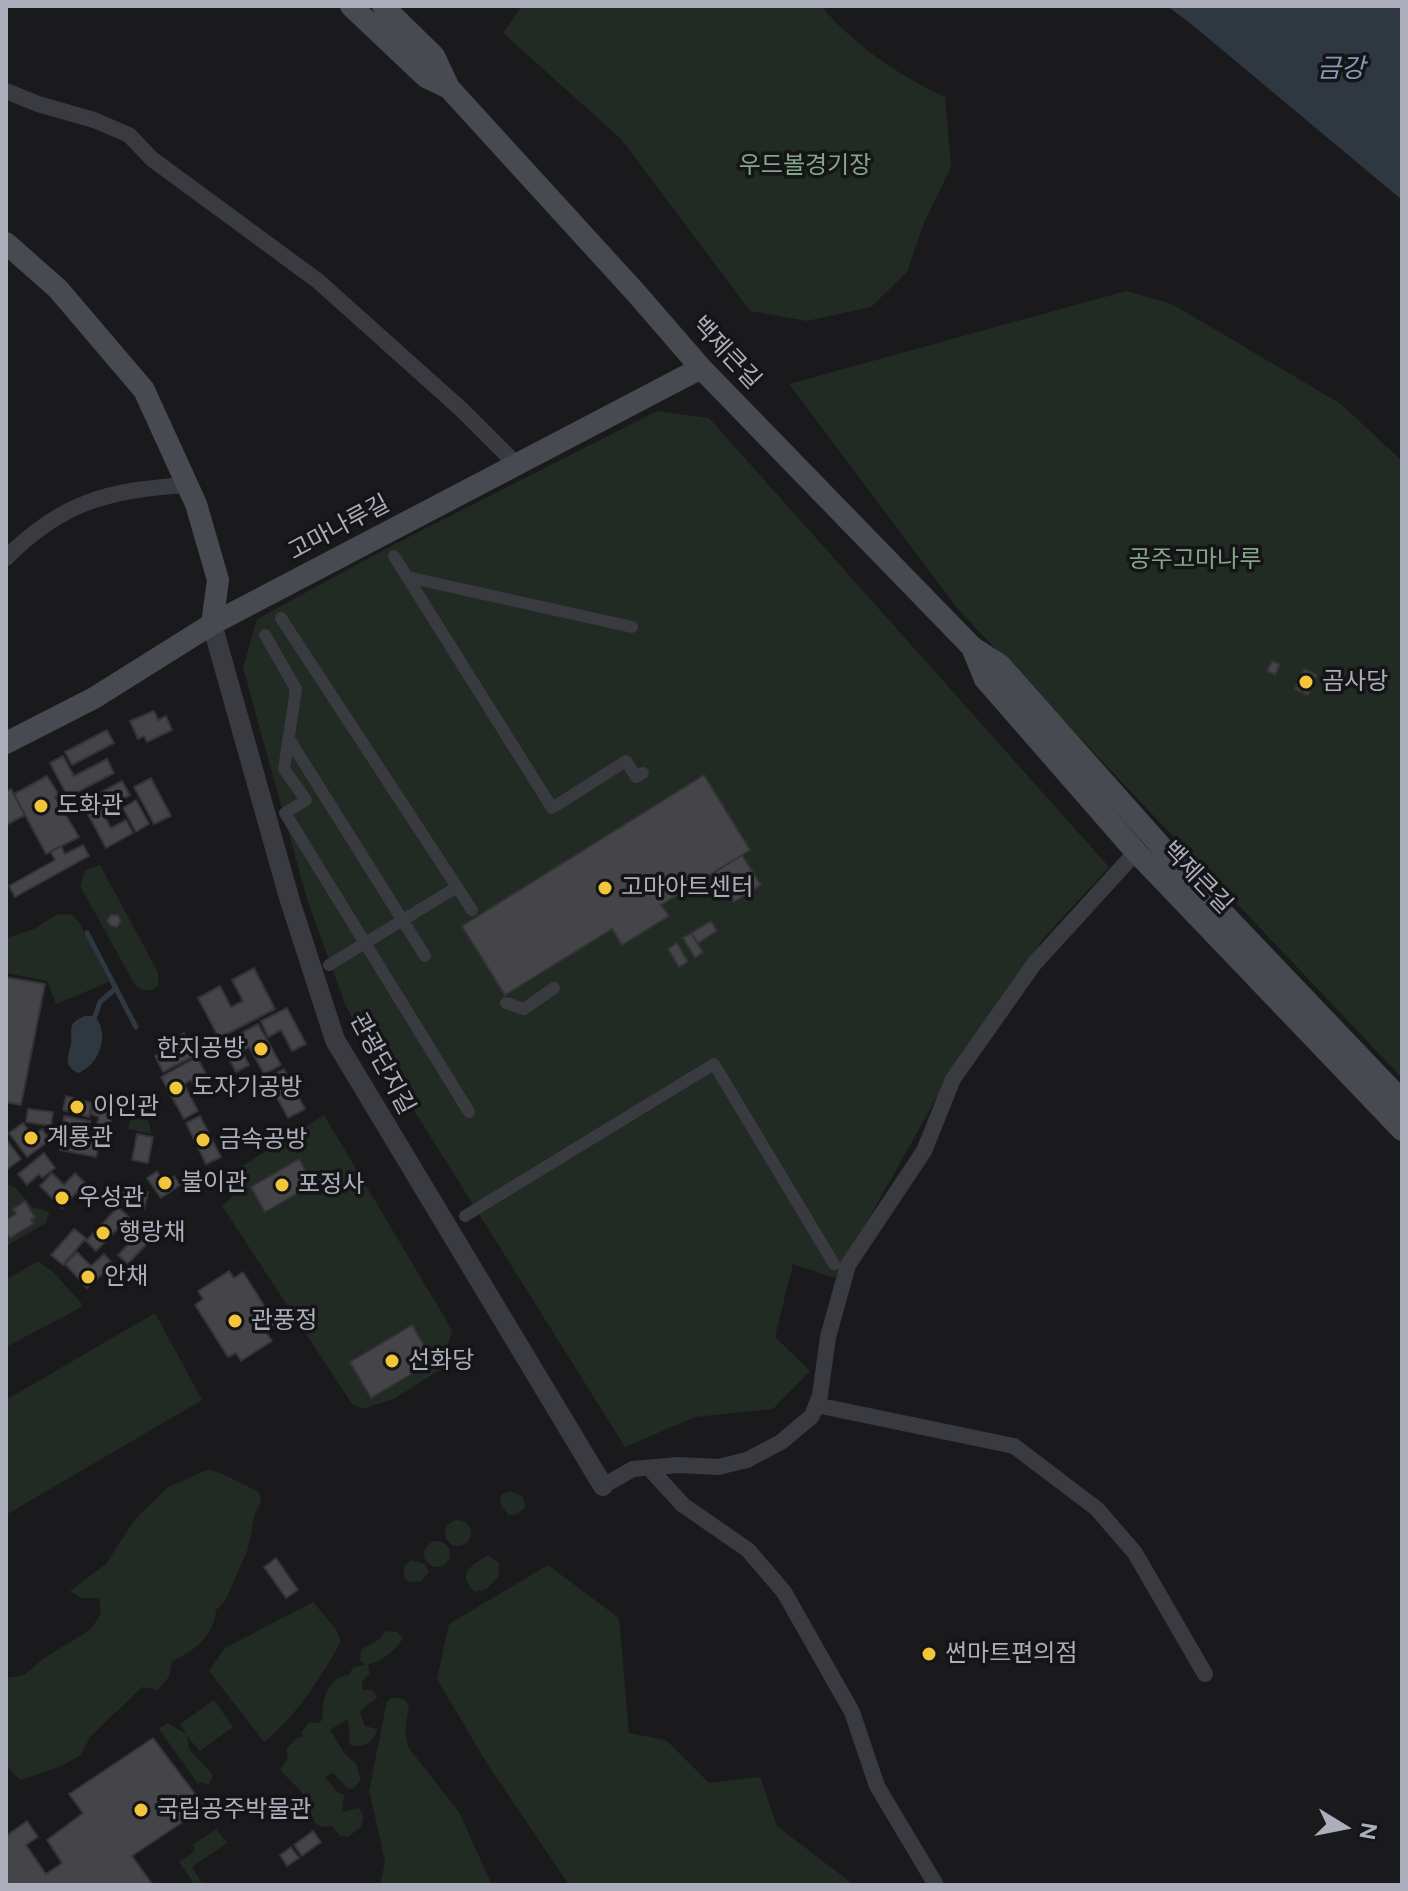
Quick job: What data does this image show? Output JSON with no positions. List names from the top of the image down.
{
  "streets": {
    "main road": ["백제큰길", "고마나루길"],
    "street": ["관광단지길"]
  },
  "crossings": [
    ["백제큰길", "고마나루길"],
    ["고마나루길", "관광단지길"]
  ],
  "water": ["금강"],
  "parks": ["우드볼경기장", "공주고마나루"],
  "places": [
    "곰사당",
    "도화관",
    "고마아트센터",
    "한지공방",
    "도자기공방",
    "이인관",
    "계룡관",
    "금속공방",
    "불이관",
    "포정사",
    "우성관",
    "행랑채",
    "안채",
    "관풍정",
    "선화당",
    "썬마트편의점",
    "국립공주박물관"
  ],
  "north": "right"
}
